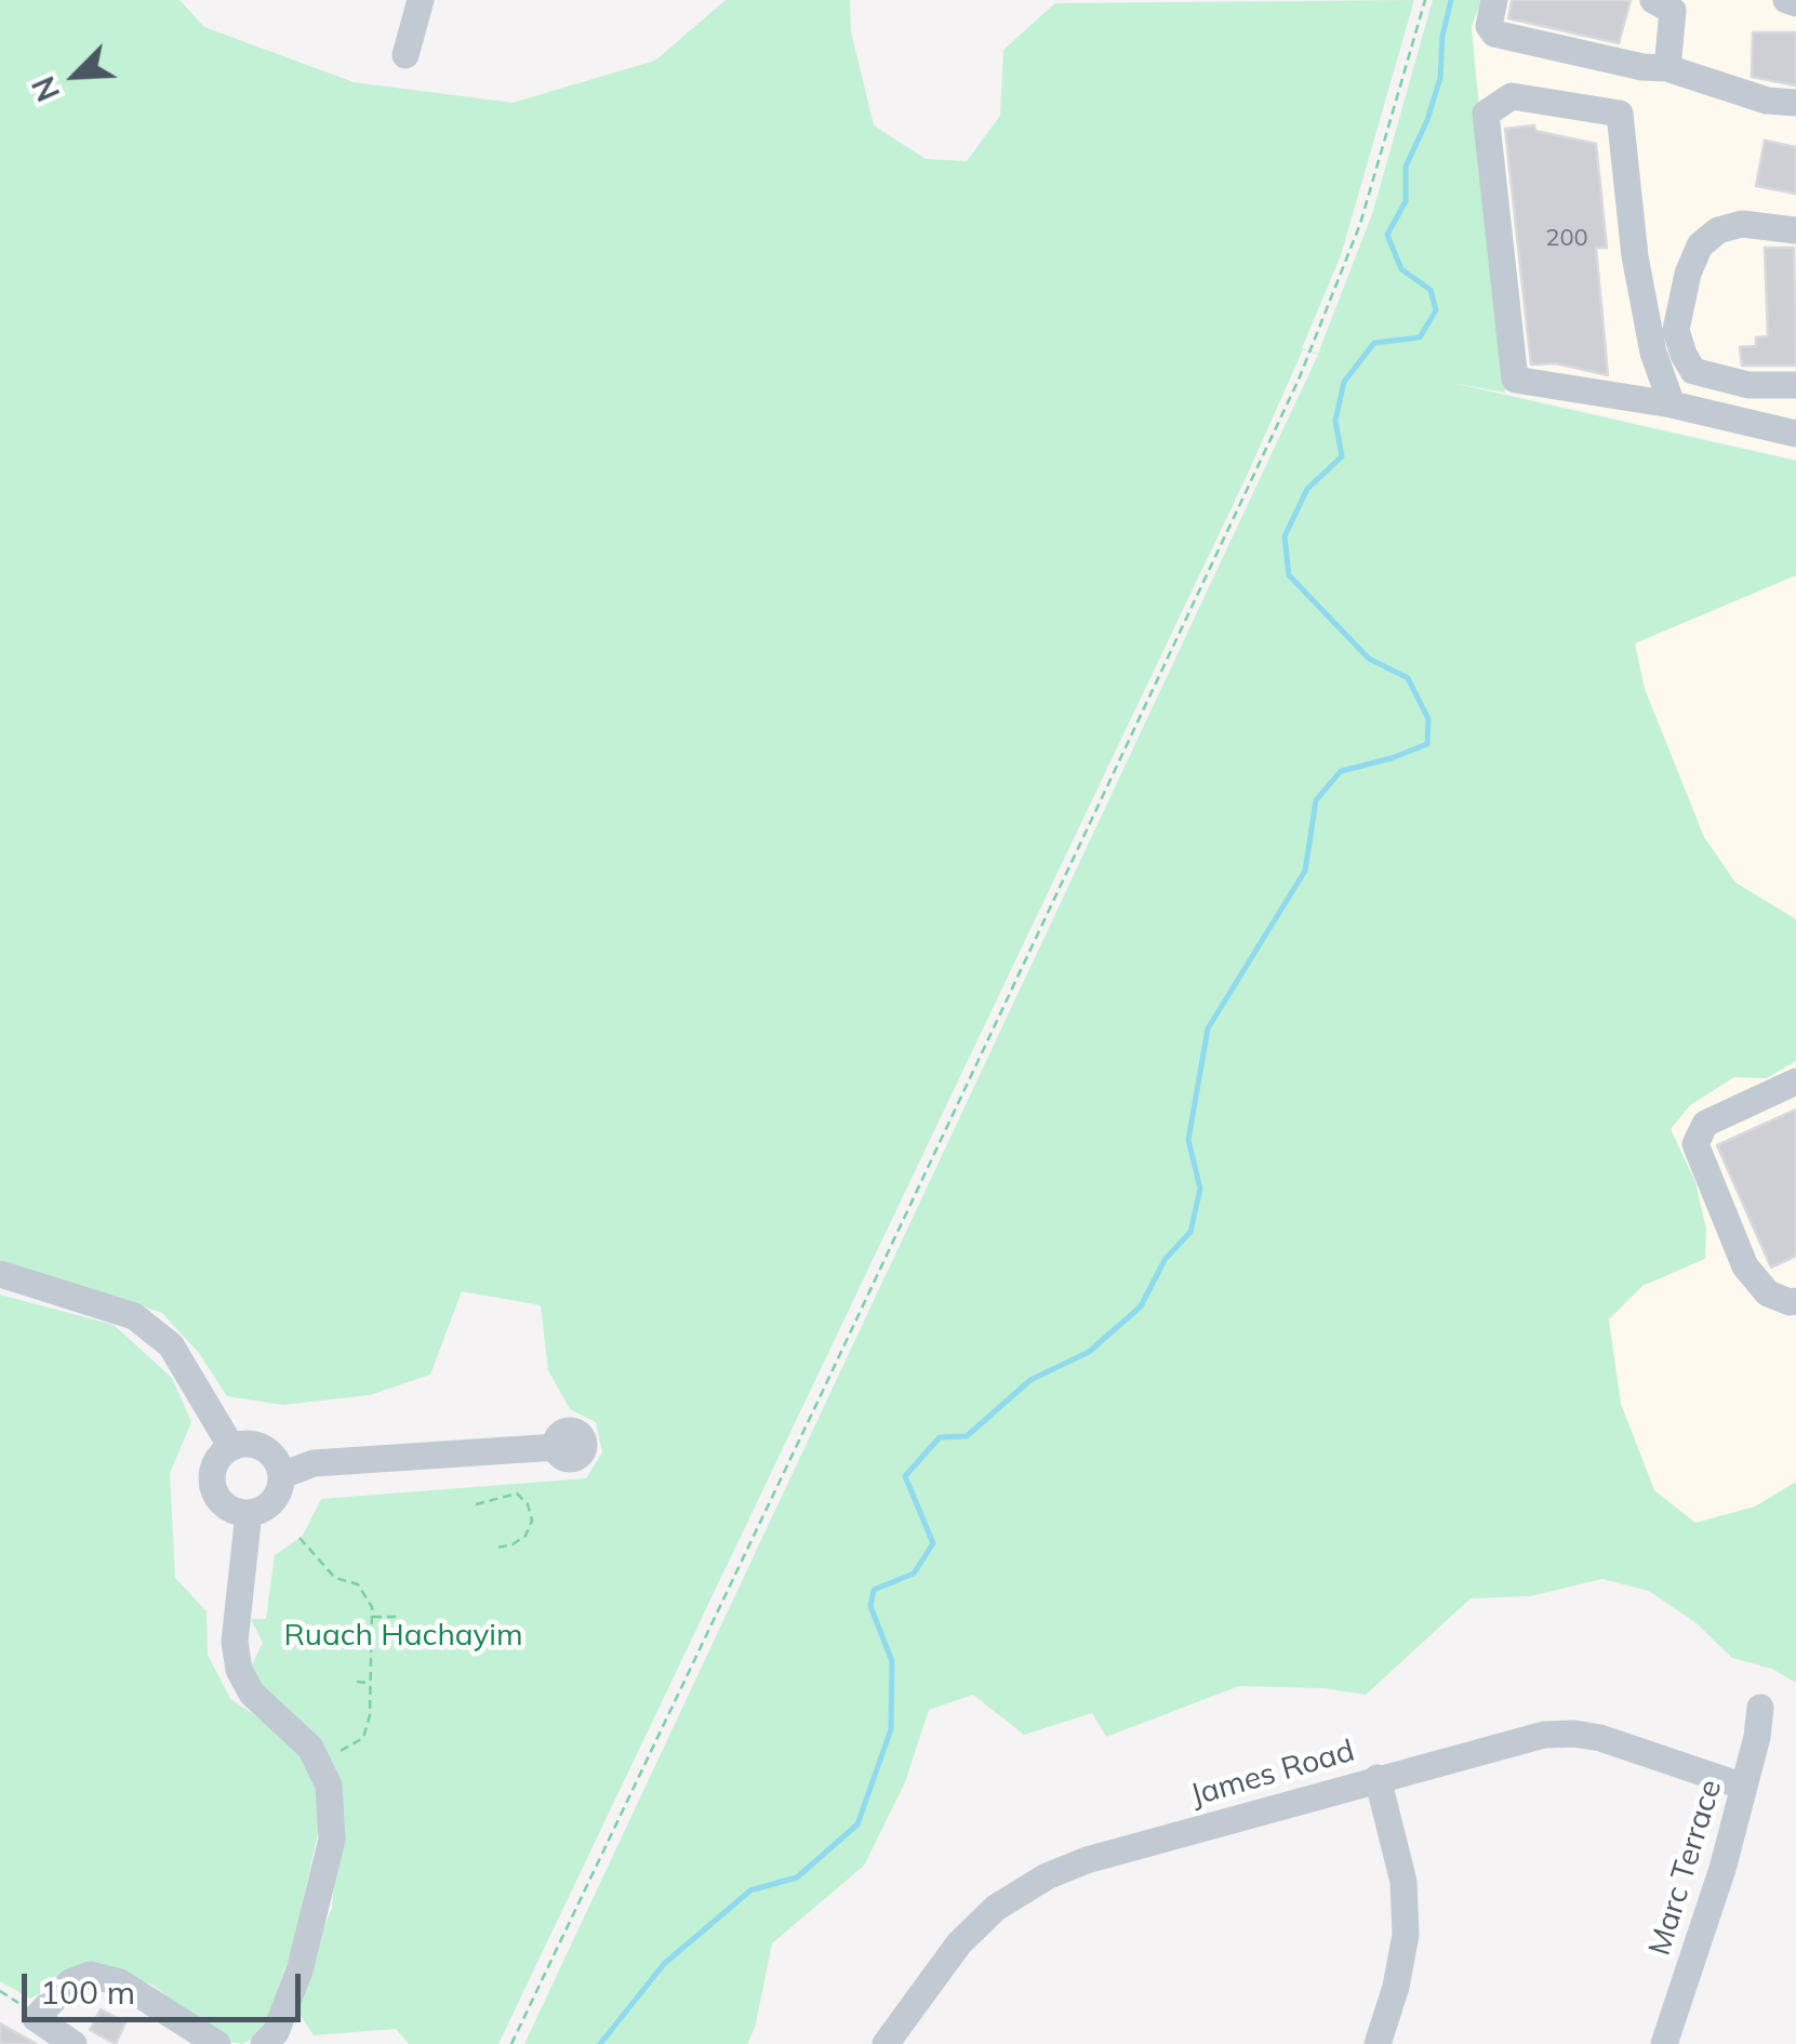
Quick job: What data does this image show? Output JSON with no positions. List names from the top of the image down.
{
  "streets": {
    "street": ["James Road", "Marc Terrace"]
  },
  "crossings": [
    ["James Road", "Marc Terrace"]
  ],
  "parks": ["Ruach Hachayim"],
  "house_numbers": ["200"],
  "scale_bar": "100 m",
  "north": "bottom left"
}
